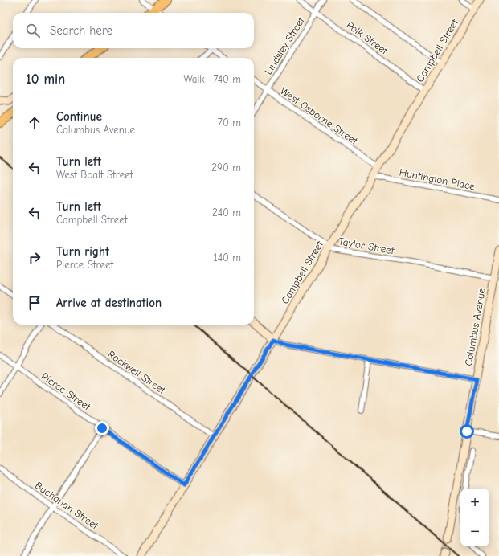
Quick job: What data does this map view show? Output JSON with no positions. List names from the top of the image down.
{
  "streets": {
    "street": [
      "Polk Street",
      "Lindsley Street",
      "Campbell Street",
      "West Osborne Street",
      "Huntington Place",
      "Taylor Street",
      "Columbus Avenue",
      "Rockwell Street",
      "Pierce Street",
      "Buchanan Street"
    ]
  },
  "crossings": [
    ["Polk Street", "Lindsley Street"],
    ["Polk Street", "Campbell Street"],
    ["Lindsley Street", "West Osborne Street"],
    ["Campbell Street", "West Osborne Street"],
    ["Campbell Street", "Huntington Place"],
    ["Campbell Street", "Taylor Street"],
    ["Campbell Street", "Rockwell Street"],
    ["Campbell Street", "Pierce Street"],
    ["Taylor Street", "Columbus Avenue"]
  ],
  "page": {
    "search": "Search here",
    "heading": ["10 min", "Walk · 740 m"],
    "list": [
      ["Continue", "Columbus Avenue", "70 m"],
      ["Turn left", "West Boalt Street", "290 m"],
      ["Turn left", "Campbell Street", "240 m"],
      ["Turn right", "Pierce Street", "140 m"],
      "Arrive at destination"
    ],
    "map_buttons": ["+", "−"]
  }
}
